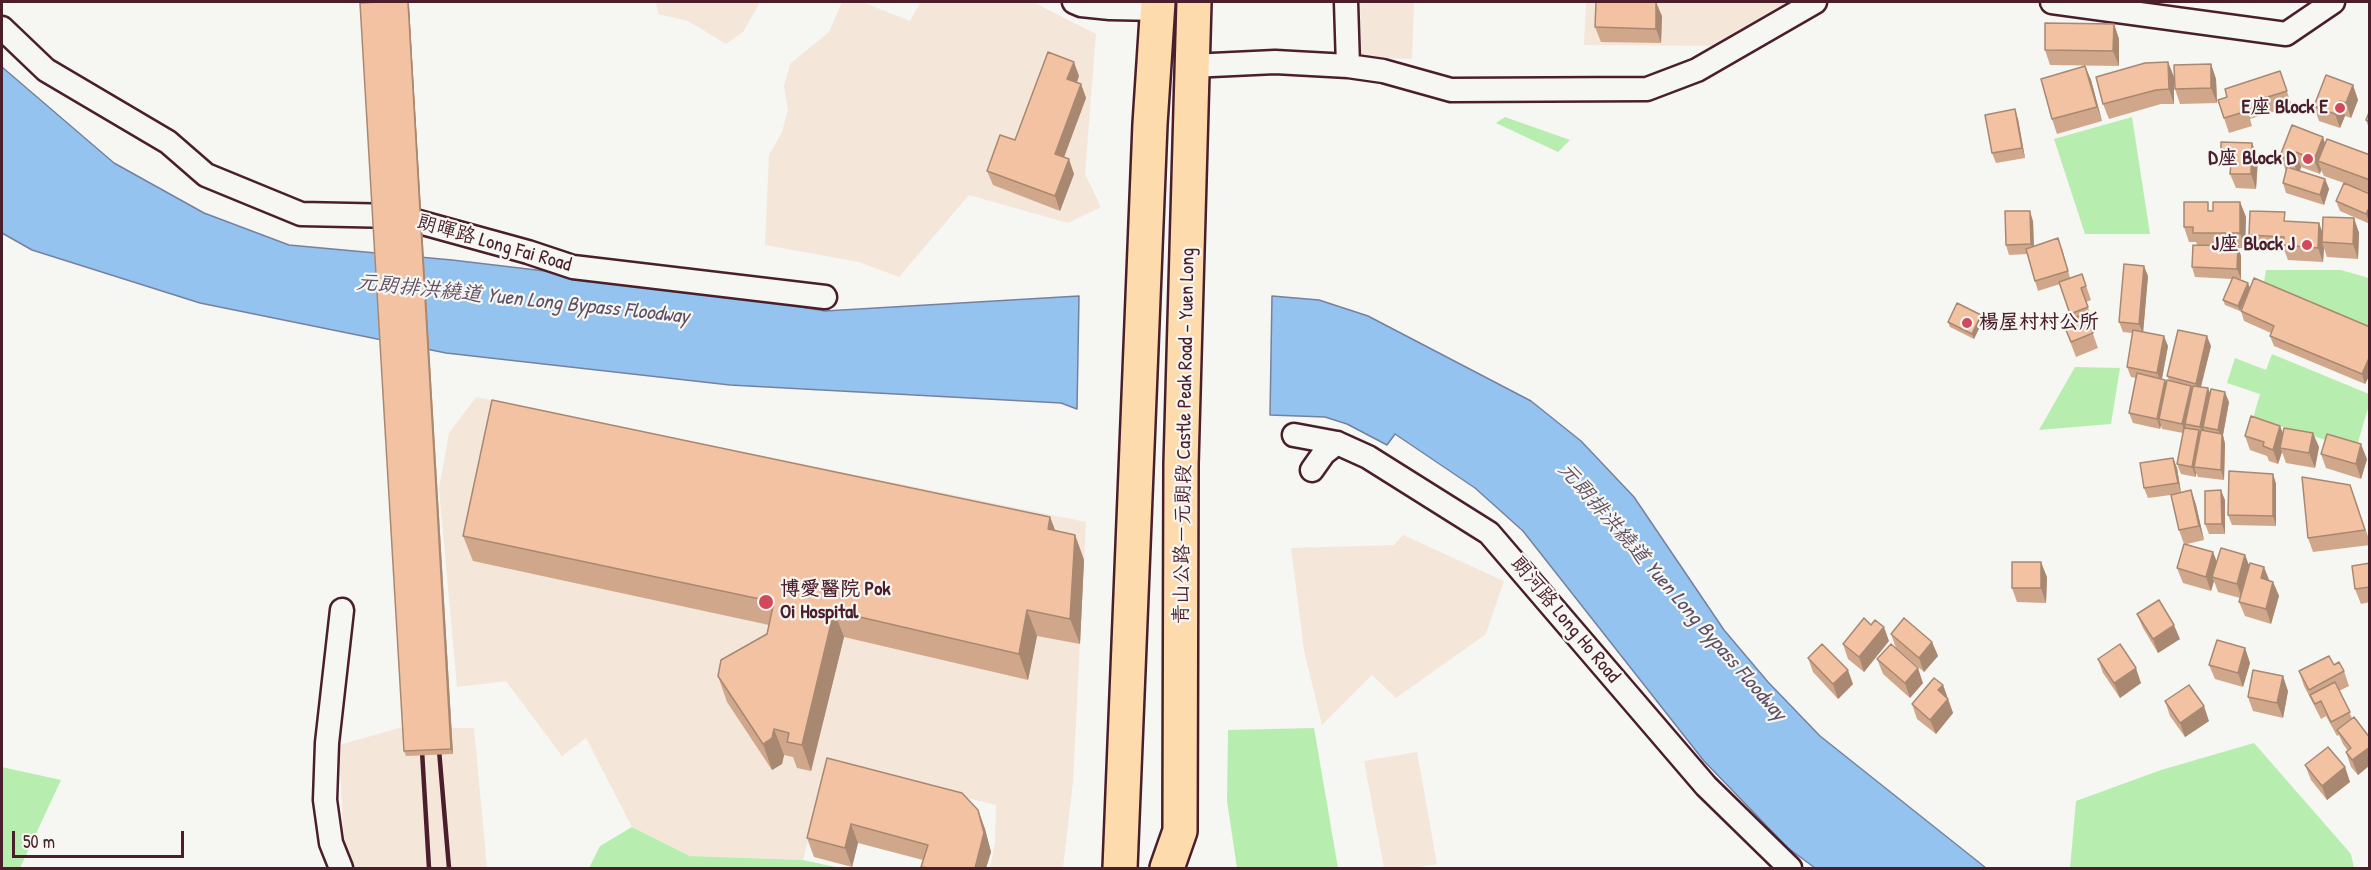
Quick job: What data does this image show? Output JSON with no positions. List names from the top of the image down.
{
  "streets": {
    "main road": ["青山公路－元朗段 Castle Peak Road – Yuen Long"],
    "street": ["朗暉路 Long Fai Road", "朗河路 Long Ho Road"]
  },
  "water": ["元朗排洪繞道 Yuen Long Bypass Floodway"],
  "places": [
    "E座 Block E",
    "D座 Block D",
    "J座 Block J",
    "楊屋村村公所",
    "博愛醫院 Pok Oi Hospital"
  ],
  "scale_bar": "50 m"
}
